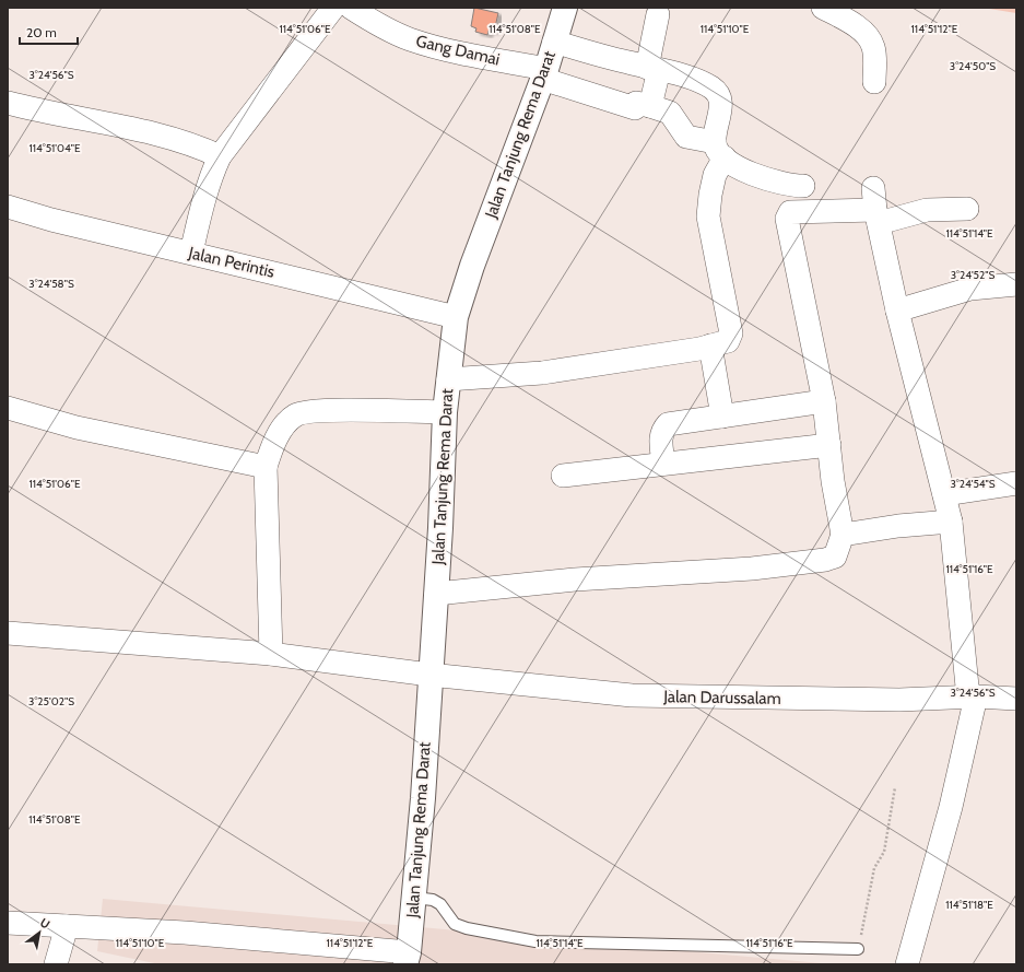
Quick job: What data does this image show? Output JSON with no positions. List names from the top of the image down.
{
  "streets": {
    "street": [
      "Gang Damai",
      "Jalan Tanjung Rema Darat",
      "Jalan Perintis",
      "Jalan Darussalam"
    ]
  },
  "crossings": [
    ["Gang Damai", "Jalan Tanjung Rema Darat"],
    ["Jalan Tanjung Rema Darat", "Jalan Perintis"],
    ["Jalan Tanjung Rema Darat", "Jalan Darussalam"]
  ],
  "scale_bar": "20 m",
  "north": "top right",
  "coordinates": [
    "114°51'06\"E",
    "114°51'08\"E",
    "114°51'10\"E",
    "114°51'12\"E",
    "3°24'50\"S",
    "3°24'56\"S",
    "114°51'04\"E",
    "114°51'14\"E",
    "3°24'52\"S",
    "3°24'58\"S",
    "3°24'54\"S",
    "114°51'16\"E",
    "3°25'02\"S",
    "114°51'18\"E"
  ]
}
